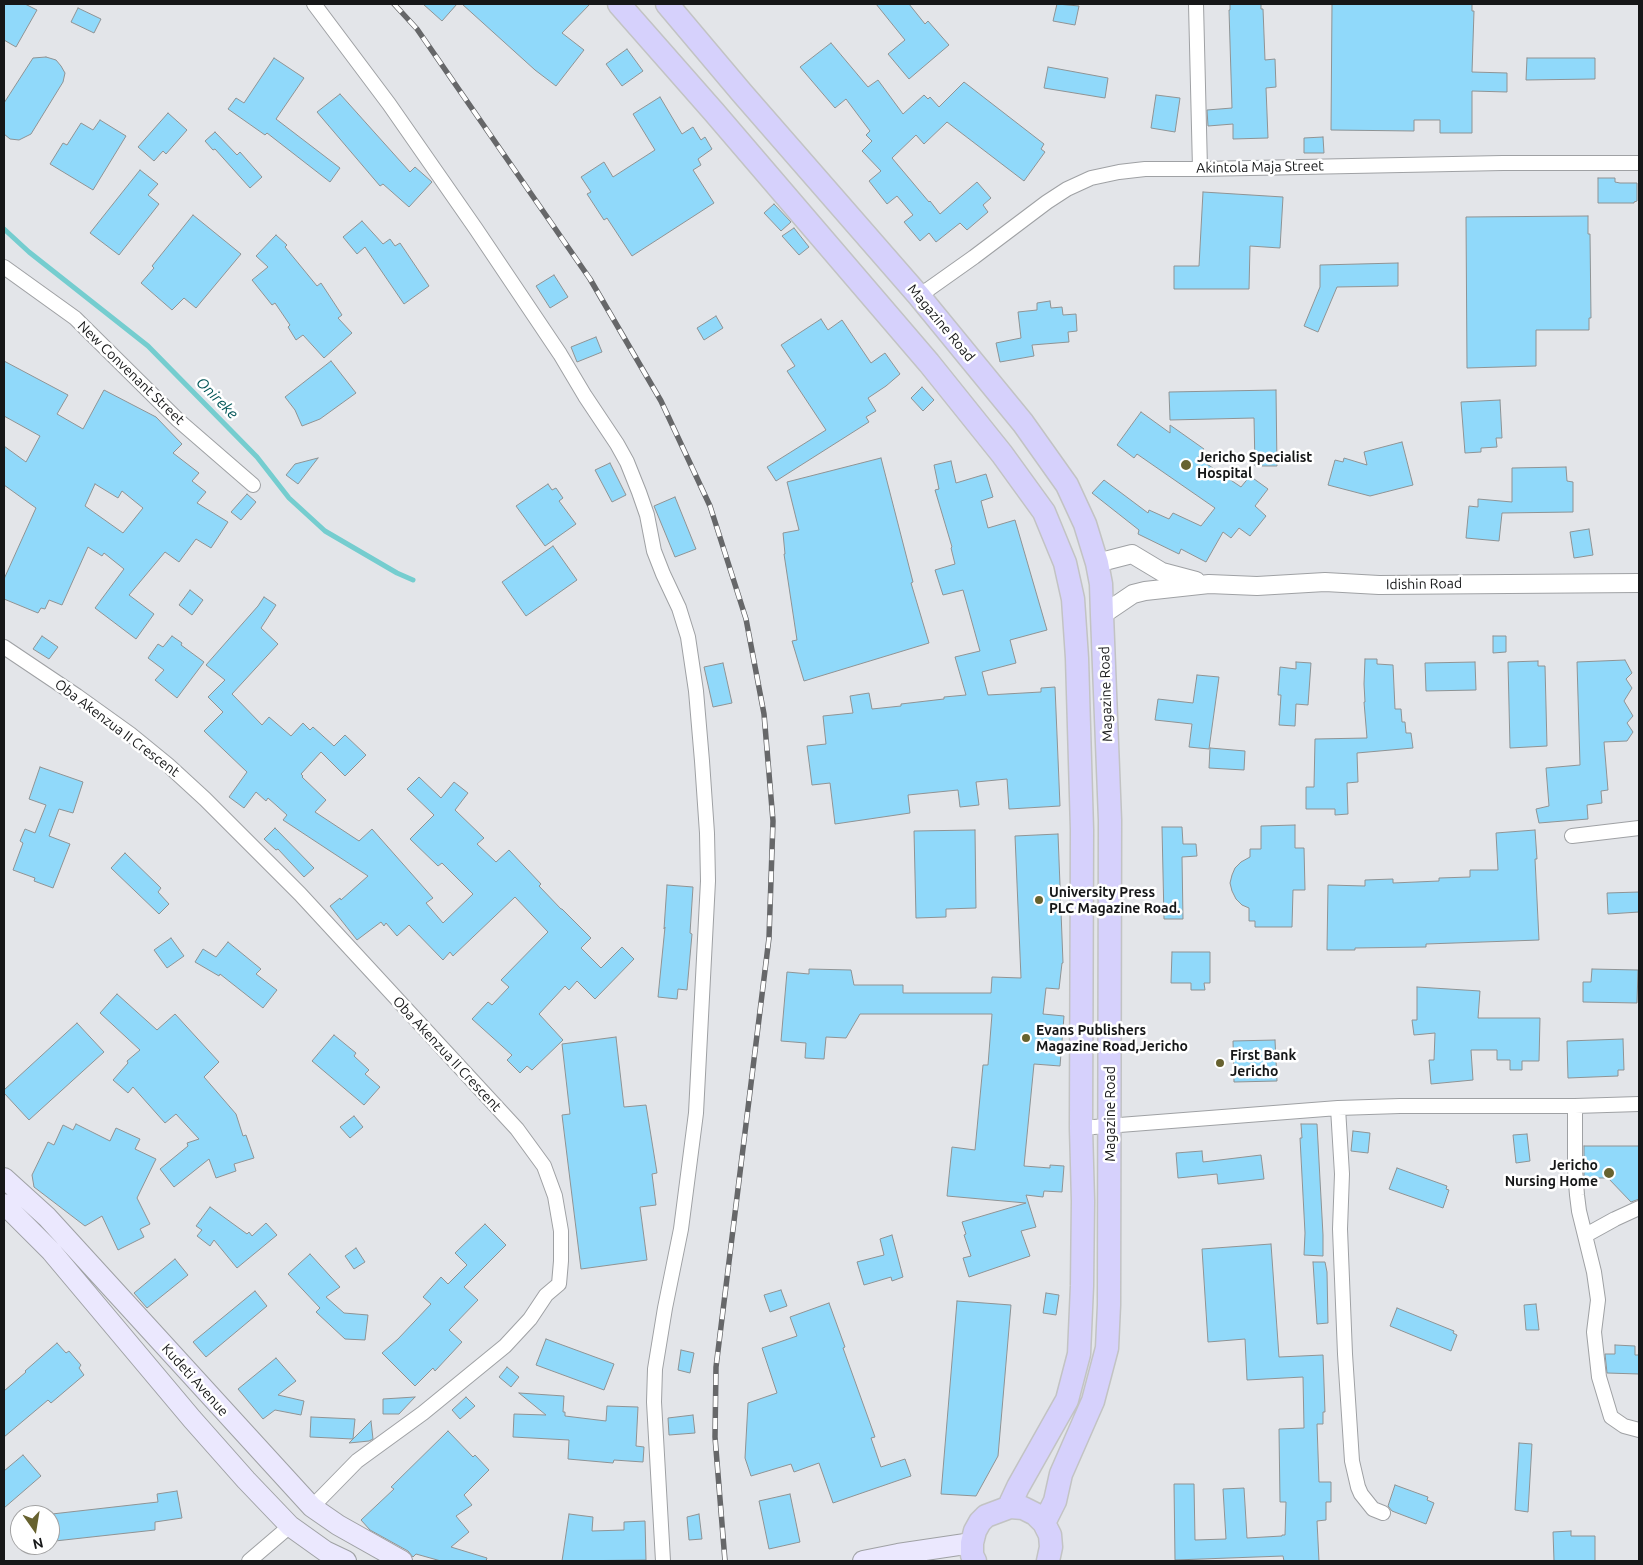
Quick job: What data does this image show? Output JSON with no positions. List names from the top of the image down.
{
  "streets": {
    "main road": ["Magazine Road", "Kudeti Avenue"],
    "street": [
      "Akintola Maja Street",
      "New Convenant Street",
      "Idishin Road",
      "Oba Akenzua II Crescent"
    ]
  },
  "crossings": [
    ["Akintola Maja Street", "Magazine Road"],
    ["Oba Akenzua II Crescent", "Kudeti Avenue"]
  ],
  "water": ["Onireke"],
  "places": [
    "Jericho Specialist Hospital",
    "University Press PLC Magazine Road.",
    "Evans Publishers Magazine Road,Jericho",
    "First Bank Jericho",
    "Jericho Nursing Home"
  ],
  "north": "bottom"
}
